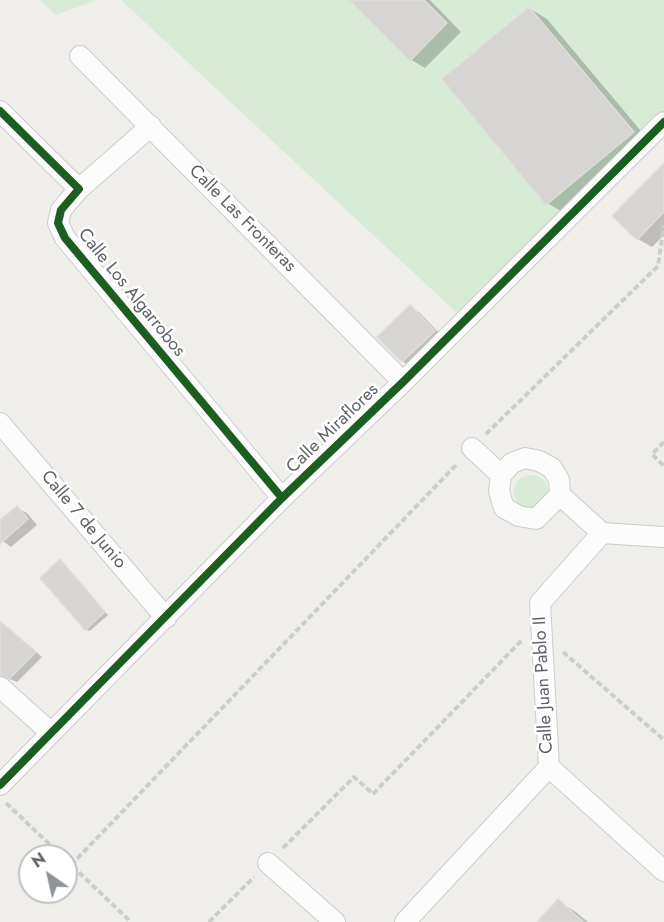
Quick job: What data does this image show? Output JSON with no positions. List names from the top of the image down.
{
  "streets": {
    "street": [
      "Calle Las Fronteras",
      "Calle Los Algarrobos",
      "Calle Miraflores",
      "Calle 7 de Junio",
      "Calle Juan Pablo II"
    ]
  },
  "crossings": [
    ["Calle Las Fronteras", "Calle Los Algarrobos"],
    ["Calle Las Fronteras", "Calle Miraflores"],
    ["Calle Los Algarrobos", "Calle Miraflores"],
    ["Calle Miraflores", "Calle 7 de Junio"]
  ],
  "north": "top left"
}
